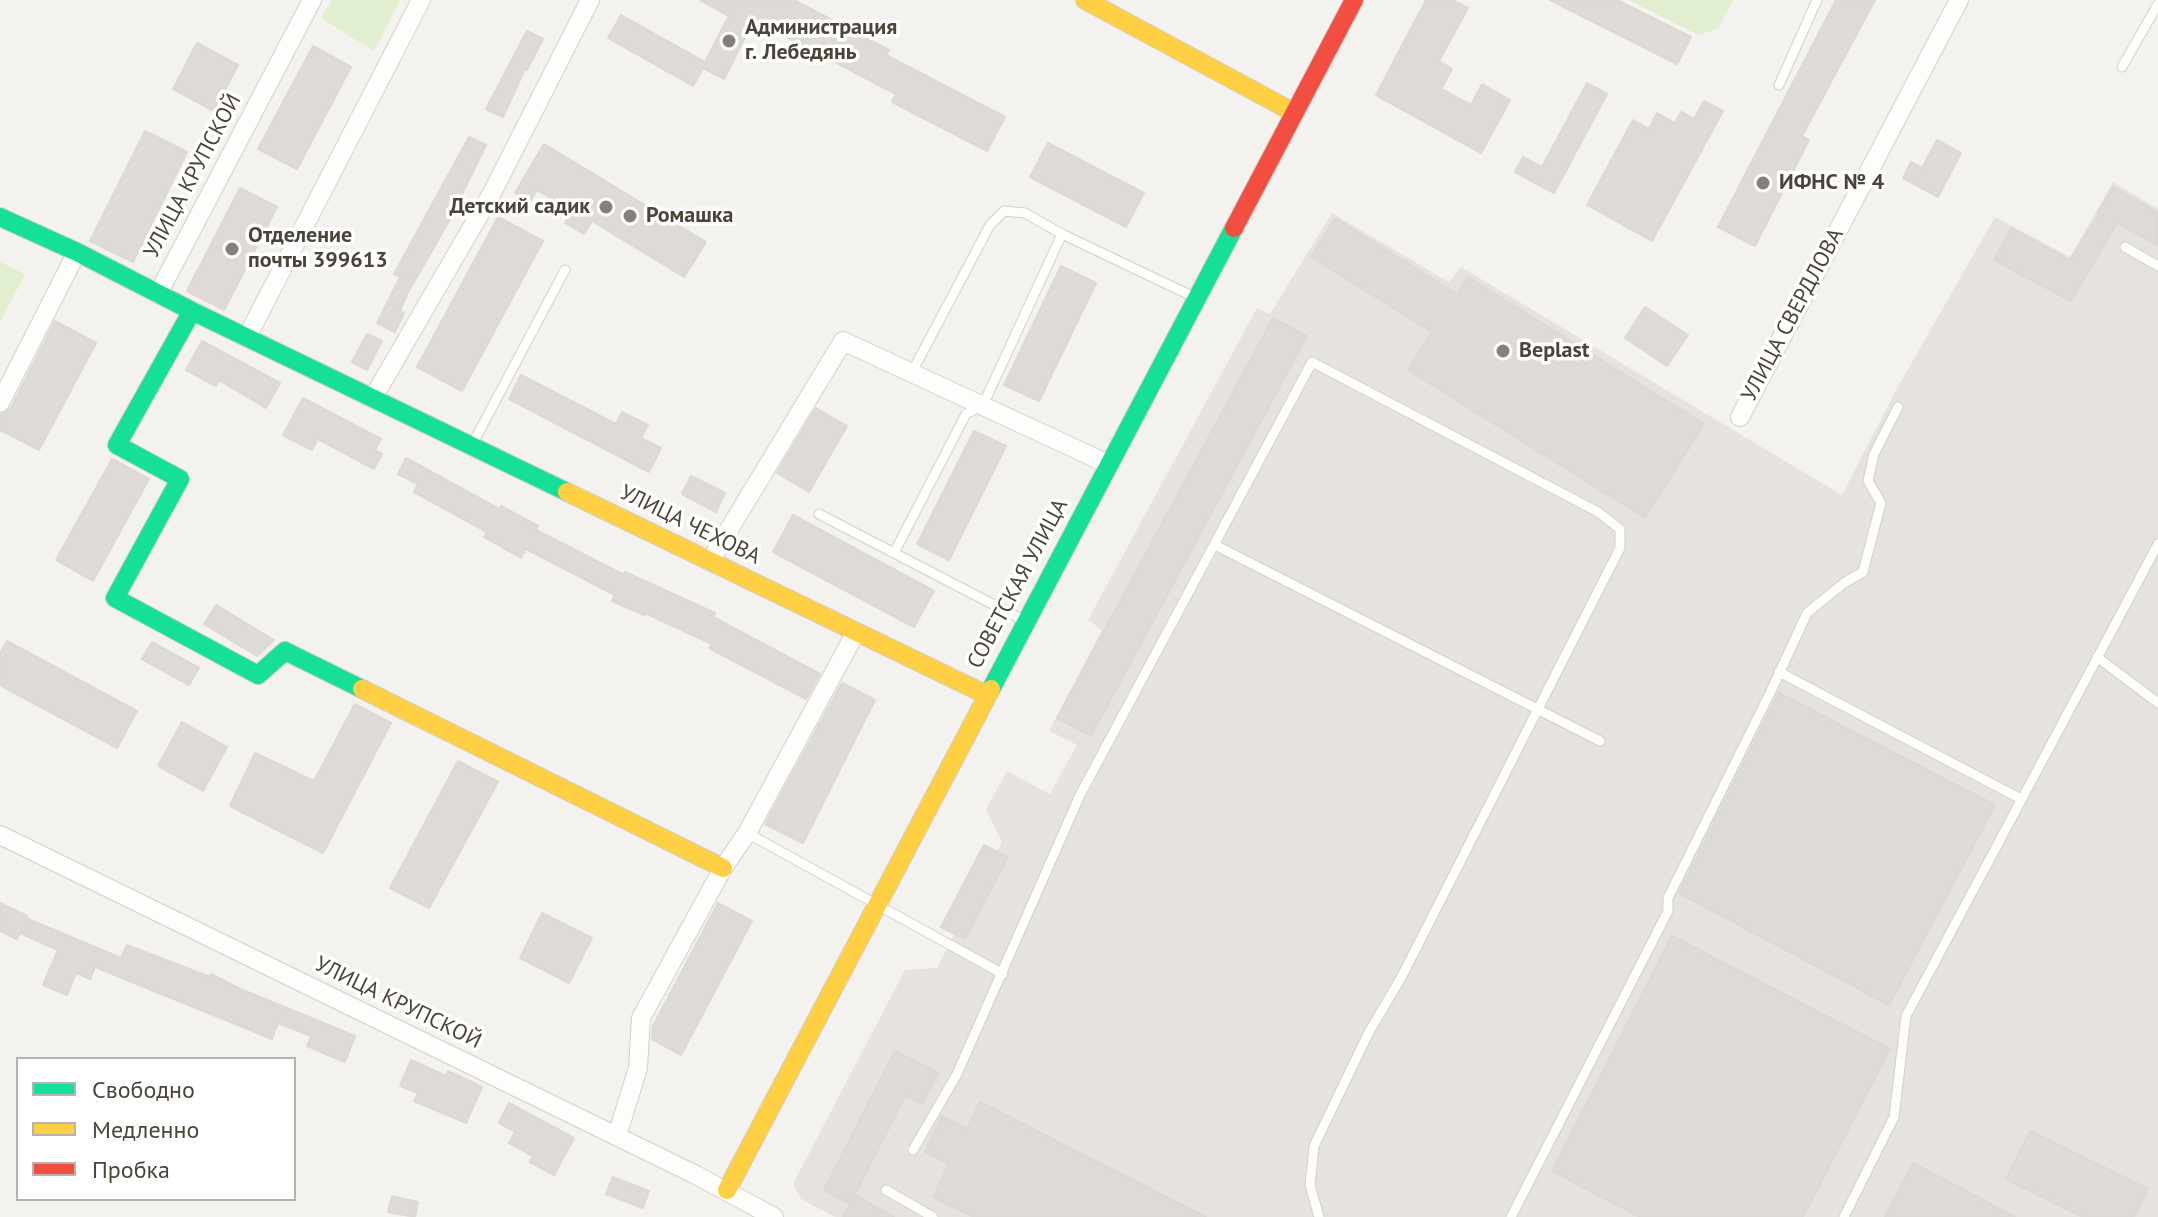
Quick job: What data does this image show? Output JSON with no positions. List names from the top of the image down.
{
  "streets": {
    "street": [
      "УЛИЦА КРУПСКОЙ",
      "УЛИЦА СВЕРДЛОВА",
      "УЛИЦА ЧЕХОВА",
      "СОВЕТСКАЯ УЛИЦА"
    ]
  },
  "crossings": [
    ["УЛИЦА КРУПСКОЙ", "УЛИЦА ЧЕХОВА"],
    ["УЛИЦА КРУПСКОЙ", "СОВЕТСКАЯ УЛИЦА"],
    ["УЛИЦА ЧЕХОВА", "СОВЕТСКАЯ УЛИЦА"]
  ],
  "places": [
    "Администрация г. Лебедянь",
    "ИФНС № 4",
    "Детский садик",
    "Ромашка",
    "Отделение почты 399613",
    "Beplast"
  ],
  "legend": ["Свободно", "Медленно", "Пробка"]
}
